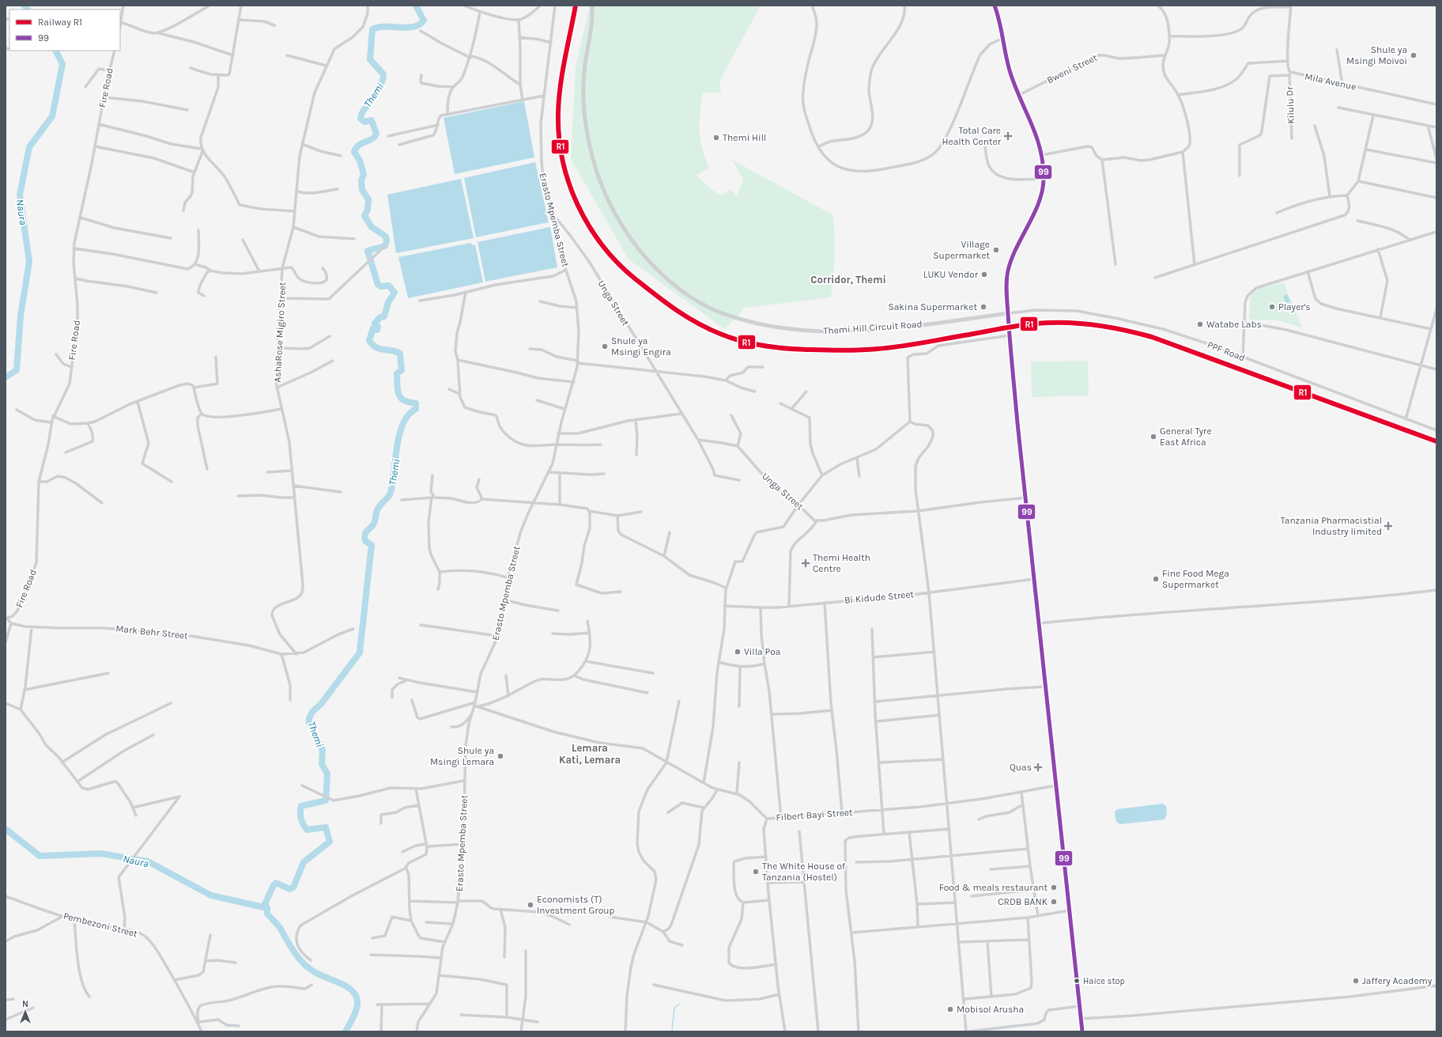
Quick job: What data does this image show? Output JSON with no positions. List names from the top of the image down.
{
  "streets": {
    "street": [
      "Bweni Street",
      "Mila Avenue",
      "Fire Road",
      "Kilulu Dr",
      "Erasto Mpemba Street",
      "Unga Street",
      "Themi Hill Circuit Road",
      "AshaRose Migiro Street",
      "PPF Road",
      "Bi Kidude Street",
      "Mark Behr Street",
      "Filbert Bayi Street",
      "Pembezoni Street"
    ]
  },
  "crossings": [
    ["Mila Avenue", "Kilulu Dr"],
    ["Erasto Mpemba Street", "Unga Street"],
    ["Themi Hill Circuit Road", "PPF Road"],
    ["AshaRose Migiro Street", "Mark Behr Street"]
  ],
  "districts": ["Corridor, Themi", "Lemara Kati, Lemara"],
  "water": ["Themi", "Naura"],
  "places": {
    "other": [
      "Shule ya Msingi Moivoi",
      "Themi Hill",
      "Village Supermarket",
      "LUKU Vendor",
      "Sakina Supermarket",
      "Player's",
      "Watabe Labs",
      "Shule ya Msingi Engira",
      "General Tyre East Africa",
      "Fine Food Mega Supermarket",
      "Villa Poa",
      "Shule ya Msingi Lemara",
      "The White House of Tanzania (Hostel)",
      "Food & meals restaurant",
      "CRDB BANK",
      "Economists (T) Investment Group",
      "Haice stop",
      "Jaffery Academy",
      "Mobisol Arusha"
    ],
    "health": [
      "Total Care Health Center",
      "Tanzania Pharmacistial Industry limited",
      "Themi Health Centre",
      "Quas"
    ]
  },
  "lines": ["rail line R1", "transit line 99"],
  "legend": ["Railway R1", "99"],
  "north": "top"
}
